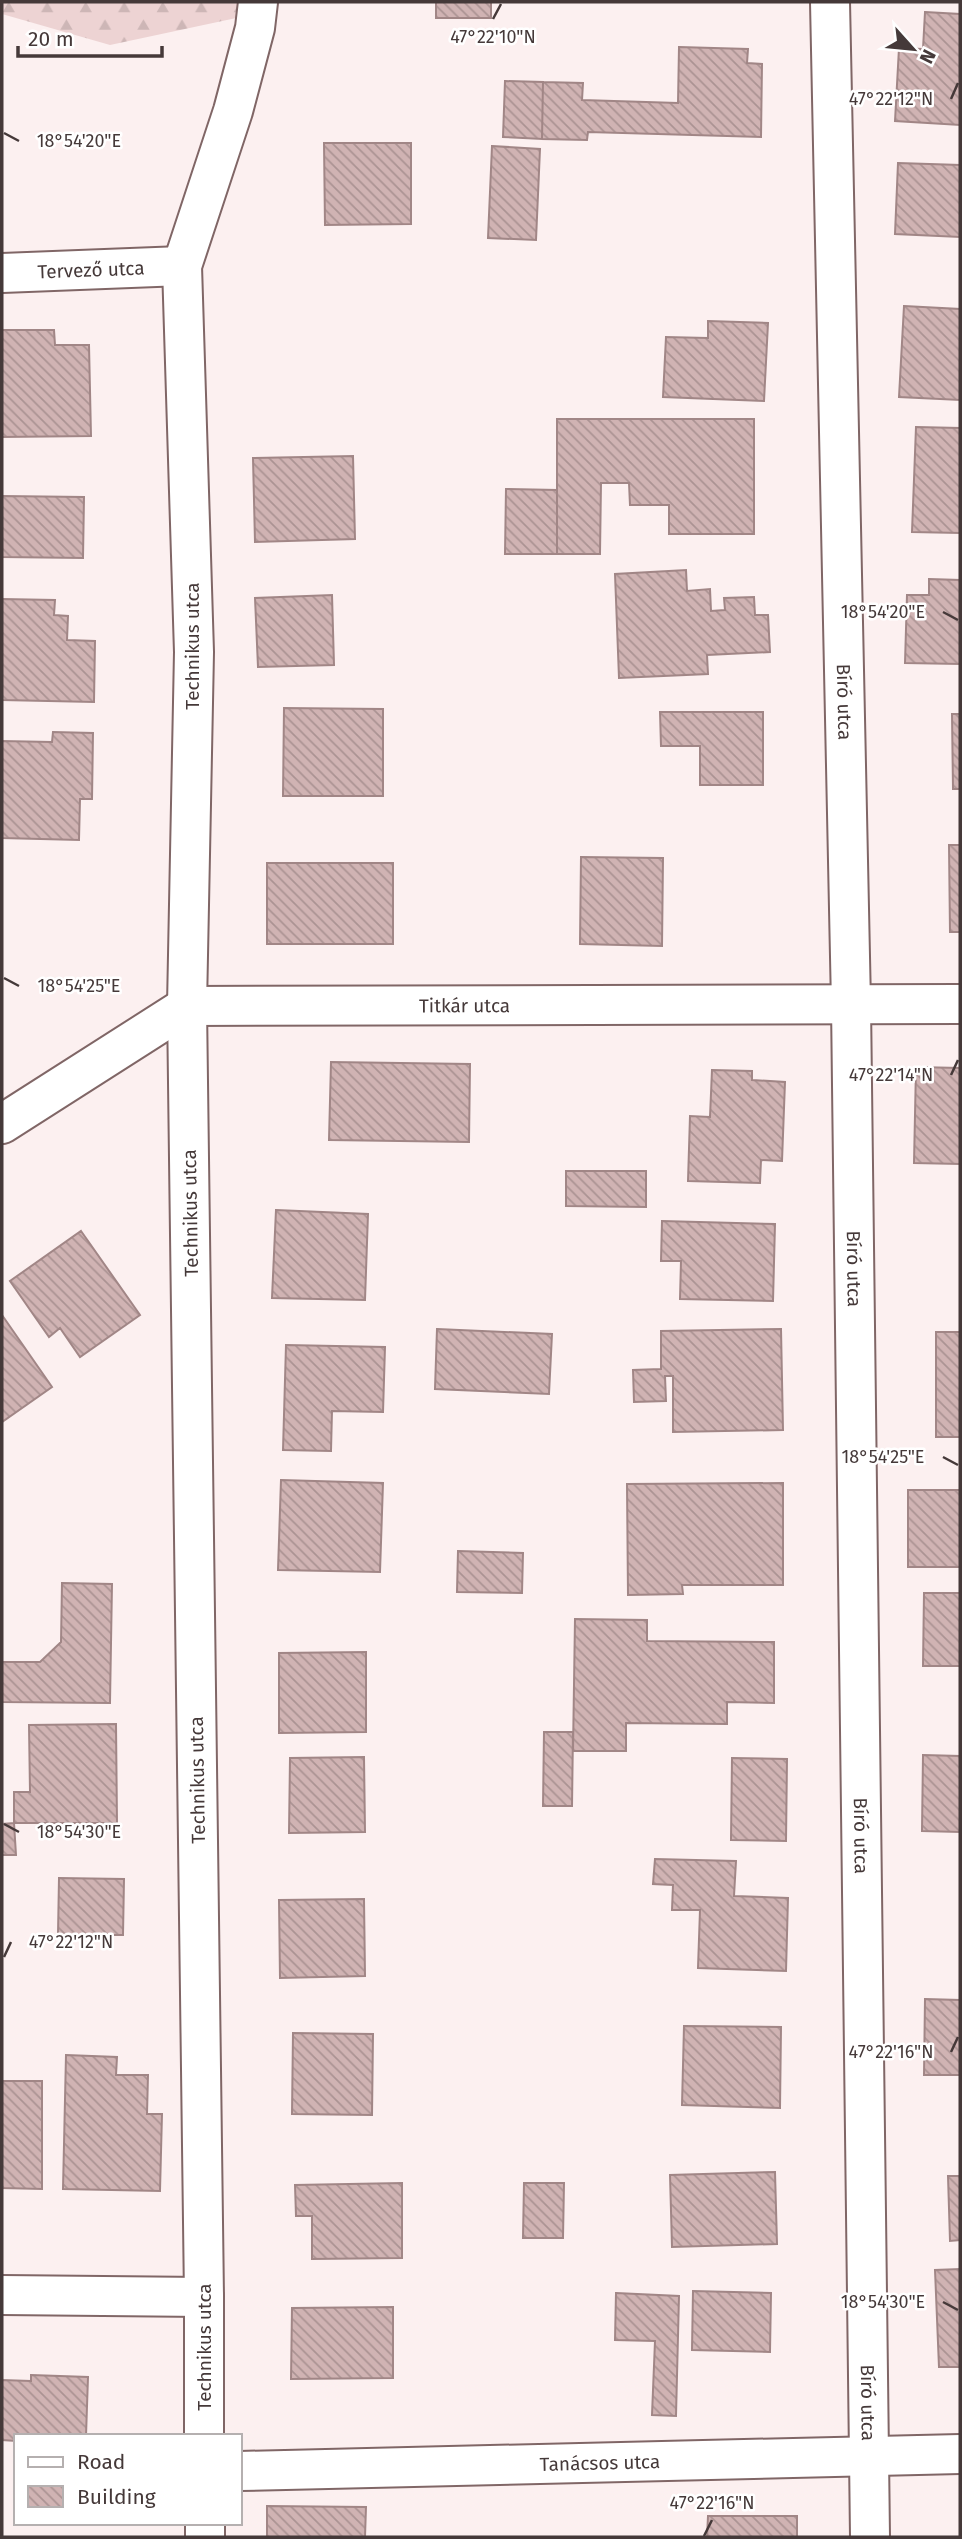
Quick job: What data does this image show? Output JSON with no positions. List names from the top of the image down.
{
  "streets": {
    "street": [
      "Tervező utca",
      "Technikus utca",
      "Bíró utca",
      "Titkár utca",
      "Tanácsos utca"
    ]
  },
  "crossings": [
    ["Tervező utca", "Technikus utca"],
    ["Technikus utca", "Titkár utca"],
    ["Bíró utca", "Titkár utca"],
    ["Bíró utca", "Tanácsos utca"]
  ],
  "legend": ["Road", "Building"],
  "scale_bar": "20 m",
  "north": "bottom right",
  "coordinates": [
    "47°22'10\"N",
    "47°22'12\"N",
    "18°54'20\"E",
    "18°54'25\"E",
    "47°22'14\"N",
    "18°54'30\"E",
    "47°22'16\"N"
  ]
}
